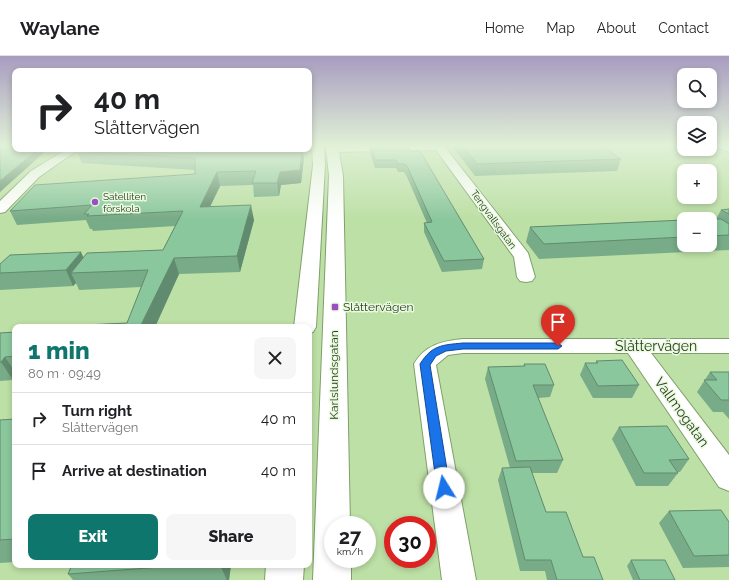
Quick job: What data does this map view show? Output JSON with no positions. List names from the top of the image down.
{
  "streets": {
    "main road": ["Karlslundsgatan"],
    "street": ["Tengvallsgatan", "Slåttervägen", "Vallmogatan"]
  },
  "crossings": [
    ["Slåttervägen", "Vallmogatan"]
  ],
  "places": {
    "other": ["Satelliten förskola"],
    "transit": ["Slåttervägen"]
  },
  "page": {
    "header": "Waylane",
    "nav": [
      "Home",
      "Map",
      "About",
      "Contact"
    ],
    "map_buttons": ["+", "−"],
    "turn": ["40 m", "Slåttervägen"],
    "heading": ["1 min", "80 m · 09:49"],
    "list": [
      {
        "name": "Turn right",
        "note": "Slåttervägen",
        "value": "40 m"
      },
      {
        "name": "Arrive at destination",
        "value": "40 m"
      }
    ],
    "buttons": ["Exit", "Share"],
    "speed": "27 km/h",
    "limit": "30"
  }
}
